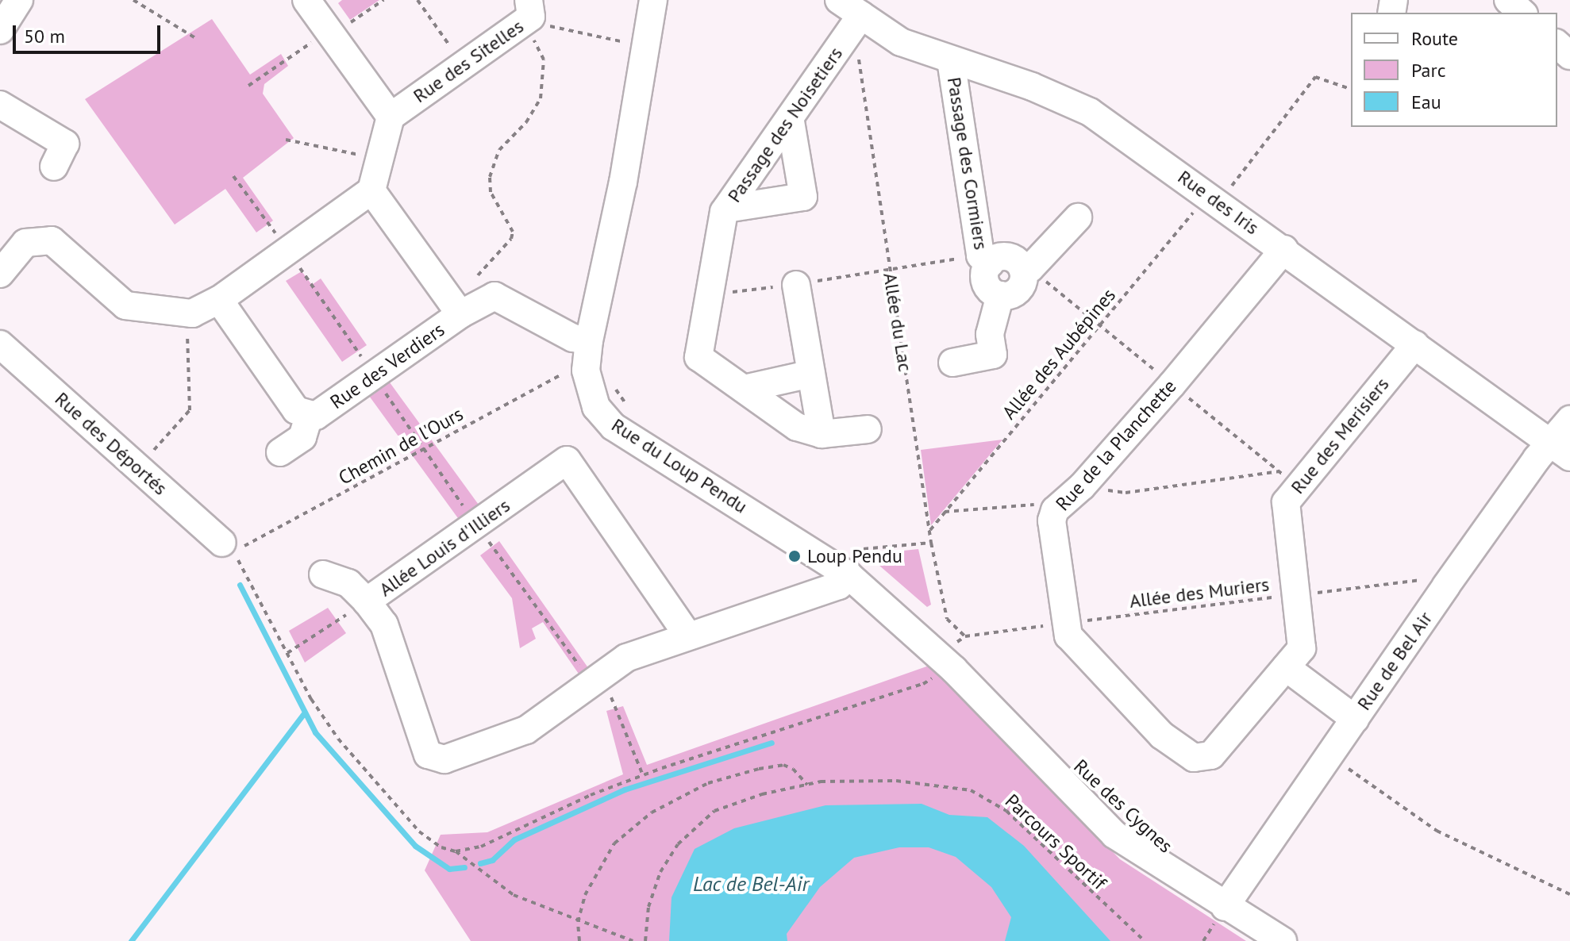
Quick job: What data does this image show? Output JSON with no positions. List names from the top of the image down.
{
  "streets": {
    "street": [
      "Rue des Sitelles",
      "Passage des Noisetiers",
      "Passage des Cormiers",
      "Rue des Iris",
      "Rue des Verdiers",
      "Rue des Merisiers",
      "Rue des Déportés",
      "Rue de la Planchette",
      "Rue du Loup Pendu",
      "Allée Louis d'Illiers",
      "Rue de Bel Air",
      "Rue des Cygnes"
    ],
    "path": [
      "Allée du Lac",
      "Allée des Aubépines",
      "Chemin de l'Ours",
      "Allée des Muriers",
      "Parcours Sportif"
    ]
  },
  "crossings": [
    ["Passage des Noisetiers", "Rue des Iris"],
    ["Passage des Noisetiers", "Allée du Lac"],
    ["Passage des Cormiers", "Rue des Iris"],
    ["Rue des Iris", "Allée du Lac"],
    ["Rue des Iris", "Allée des Aubépines"],
    ["Rue des Iris", "Rue des Merisiers"],
    ["Rue des Iris", "Rue de la Planchette"],
    ["Rue des Iris", "Rue de Bel Air"],
    ["Allée du Lac", "Allée des Aubépines"],
    ["Allée du Lac", "Allée des Muriers"],
    ["Rue des Merisiers", "Rue de la Planchette"],
    ["Rue des Merisiers", "Allée des Muriers"],
    ["Rue des Déportés", "Chemin de l'Ours"],
    ["Rue de la Planchette", "Allée des Muriers"],
    ["Chemin de l'Ours", "Rue du Loup Pendu"],
    ["Rue du Loup Pendu", "Allée Louis d'Illiers"],
    ["Rue du Loup Pendu", "Rue des Cygnes"],
    ["Allée des Muriers", "Rue de Bel Air"],
    ["Rue de Bel Air", "Rue des Cygnes"]
  ],
  "water": ["Lac de Bel-Air"],
  "places": ["Loup Pendu"],
  "legend": ["Route", "Parc", "Eau"],
  "scale_bar": "50 m"
}
